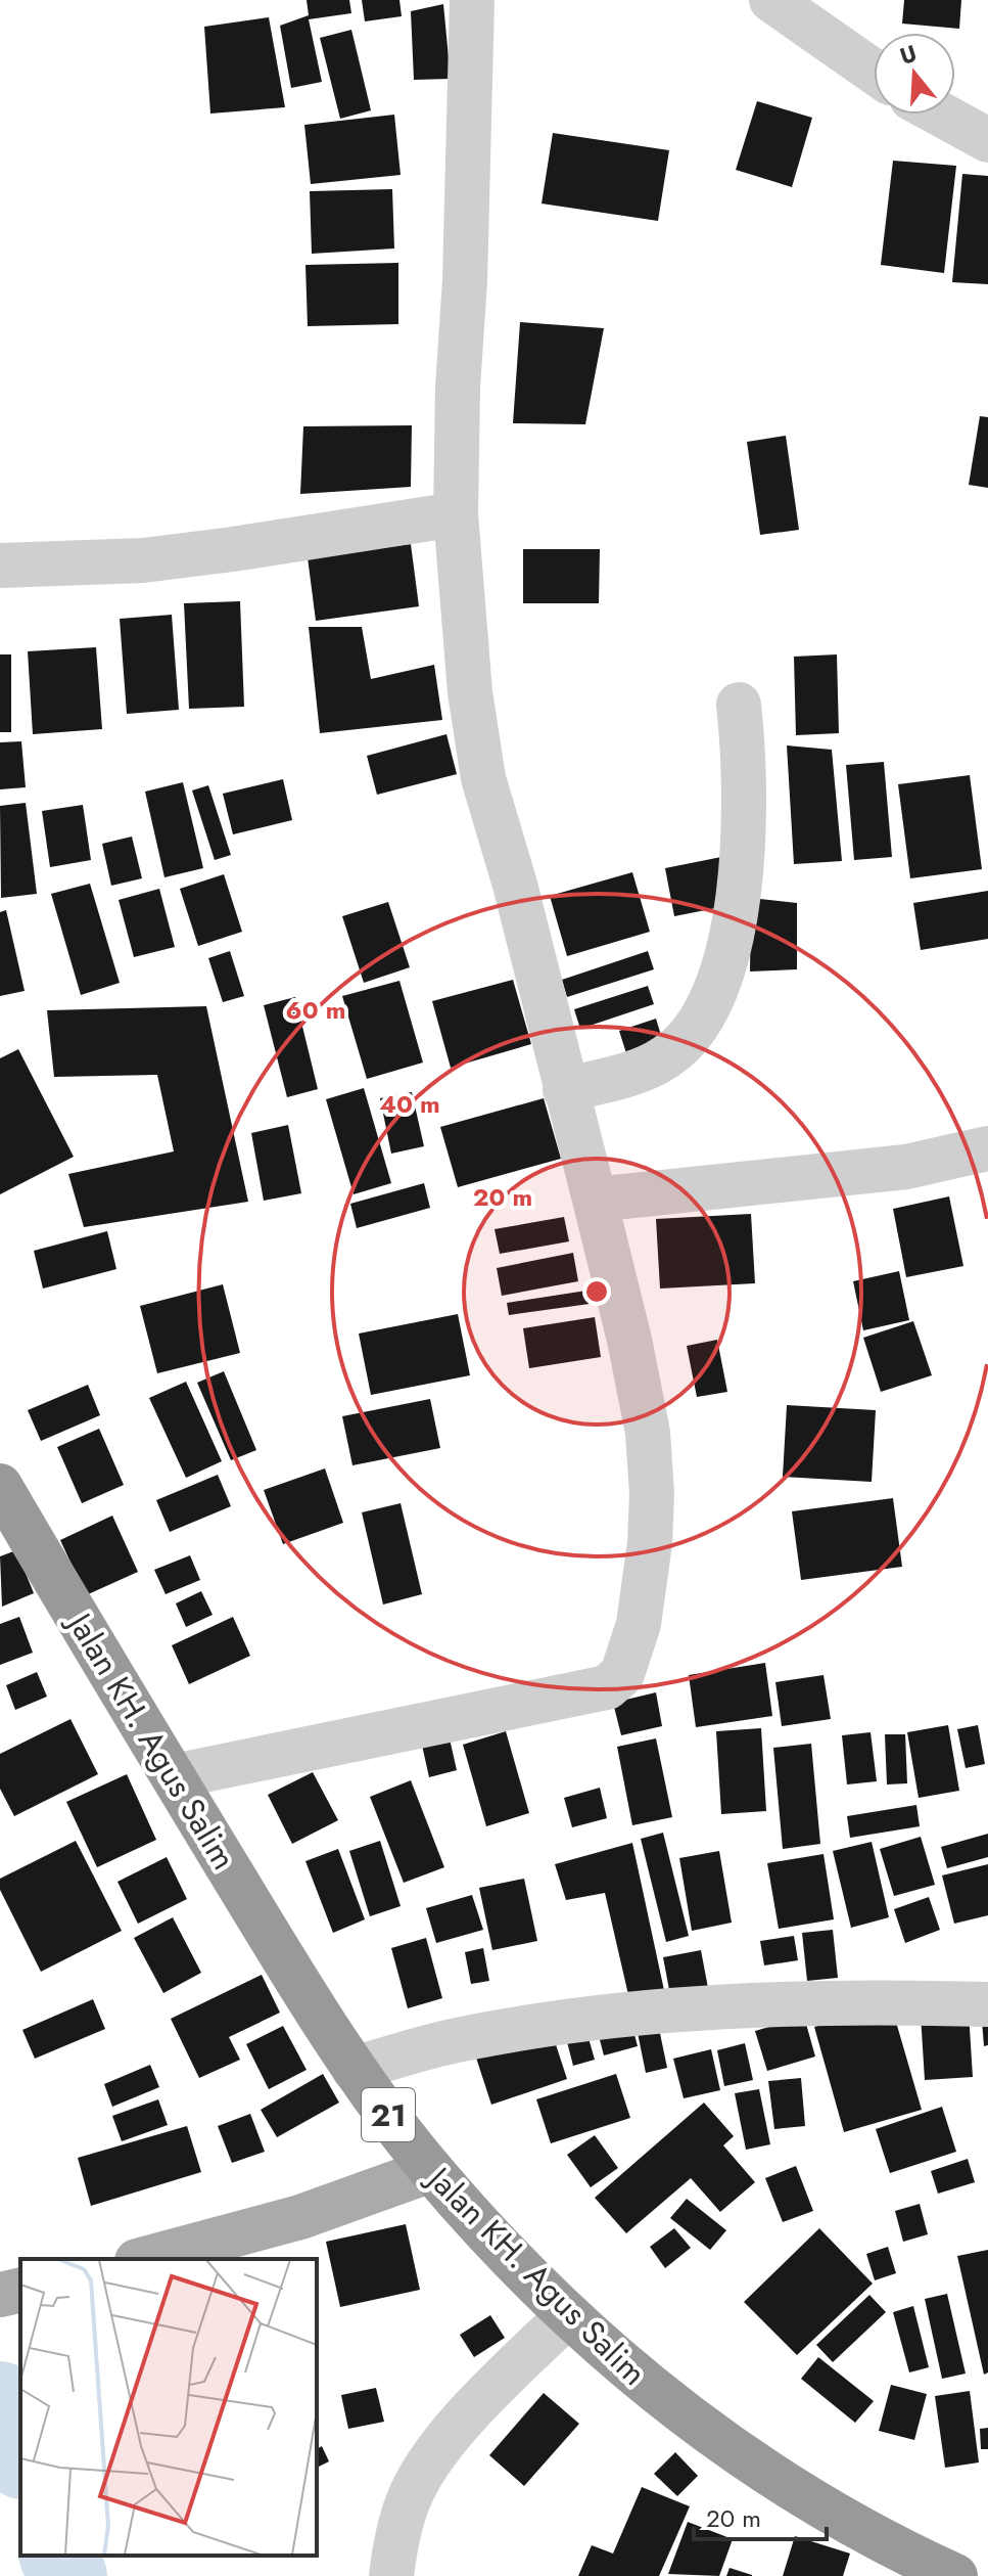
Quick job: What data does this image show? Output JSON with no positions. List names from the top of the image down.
{
  "streets": {
    "highway": ["Jalan KH. Agus Salim", "21"]
  },
  "scale_bar": "20 m",
  "north": "top",
  "rings": ["60 m", "40 m", "20 m"]
}
